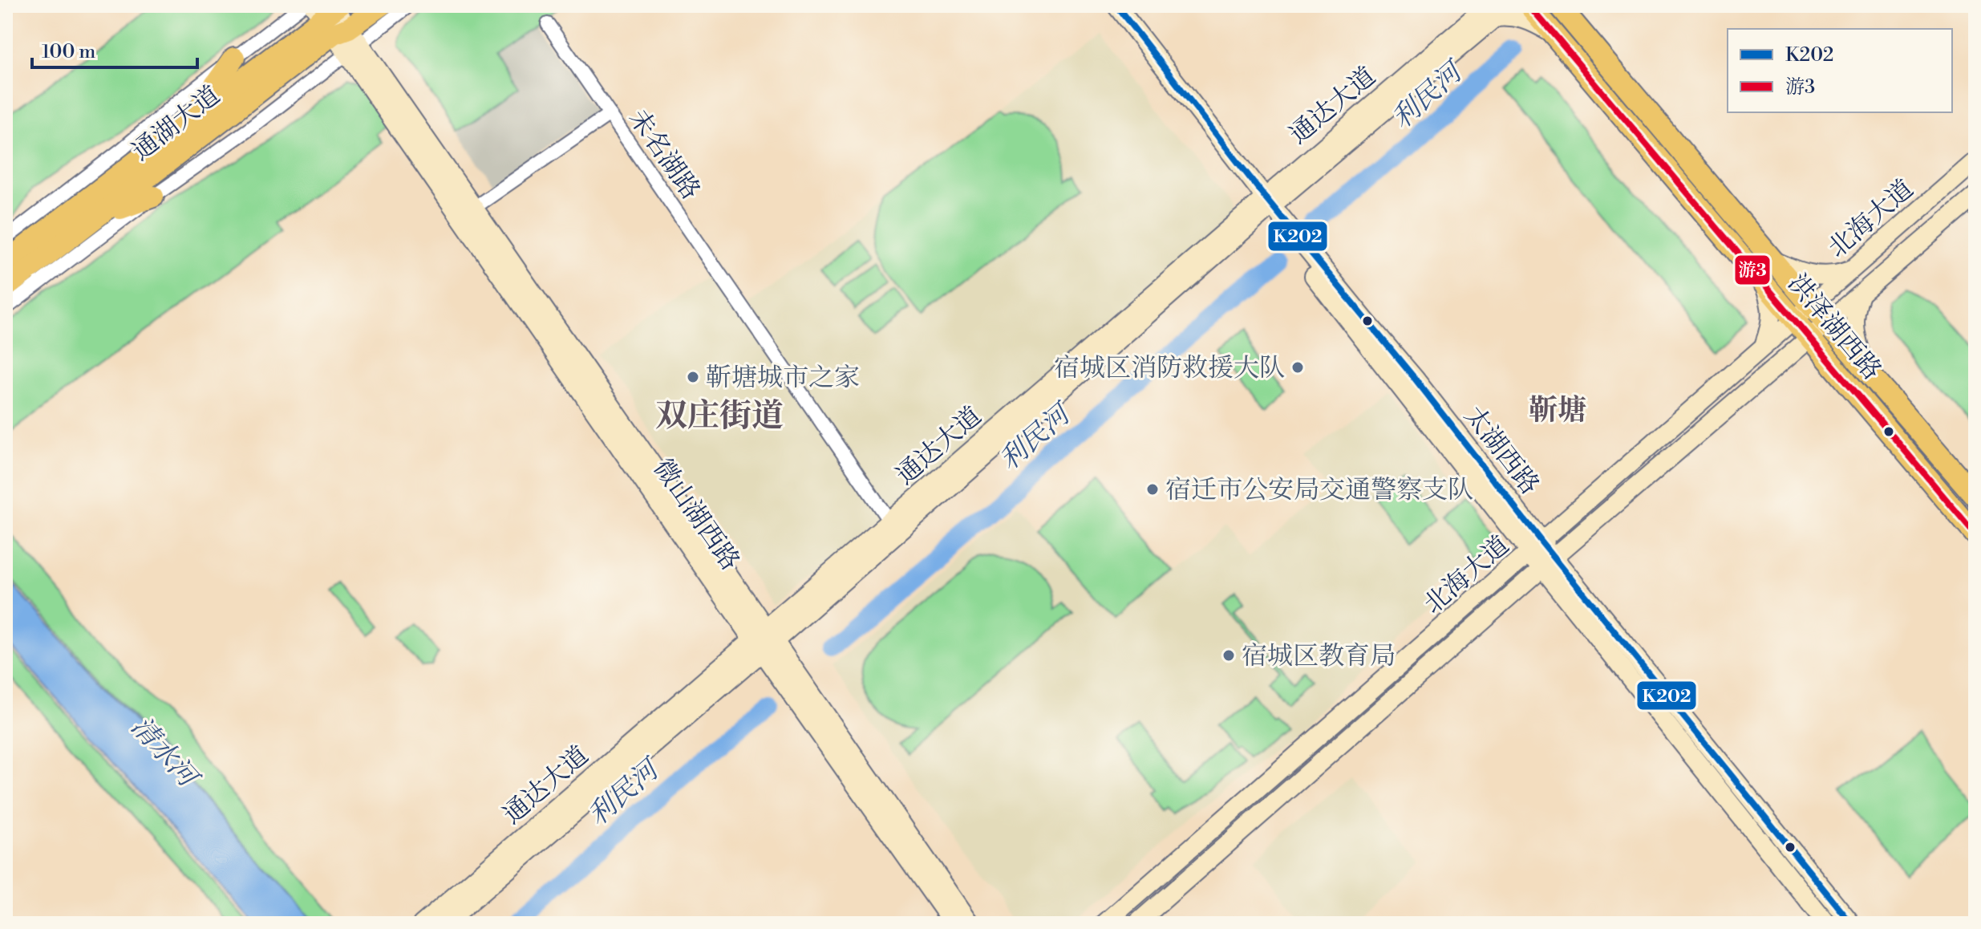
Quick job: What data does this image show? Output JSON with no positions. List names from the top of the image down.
{
  "streets": {
    "main road": ["通湖大道", "洪泽湖西路"],
    "street": [
      "通达大道",
      "未名湖路",
      "北海大道",
      "太湖西路",
      "微山湖西路"
    ]
  },
  "crossings": [
    ["通达大道", "未名湖路"],
    ["通达大道", "太湖西路"],
    ["通达大道", "微山湖西路"],
    ["通湖大道", "微山湖西路"],
    ["北海大道", "洪泽湖西路"],
    ["北海大道", "太湖西路"]
  ],
  "districts": ["靳塘", "双庄街道"],
  "water": ["利民河", "清水河"],
  "places": [
    "宿城区消防救援大队",
    "靳塘城市之家",
    "宿迁市公安局交通警察支队",
    "宿城区教育局"
  ],
  "lines": ["transit line K202", "transit line 游3"],
  "legend": ["K202", "游3"],
  "scale_bar": "100 m"
}
